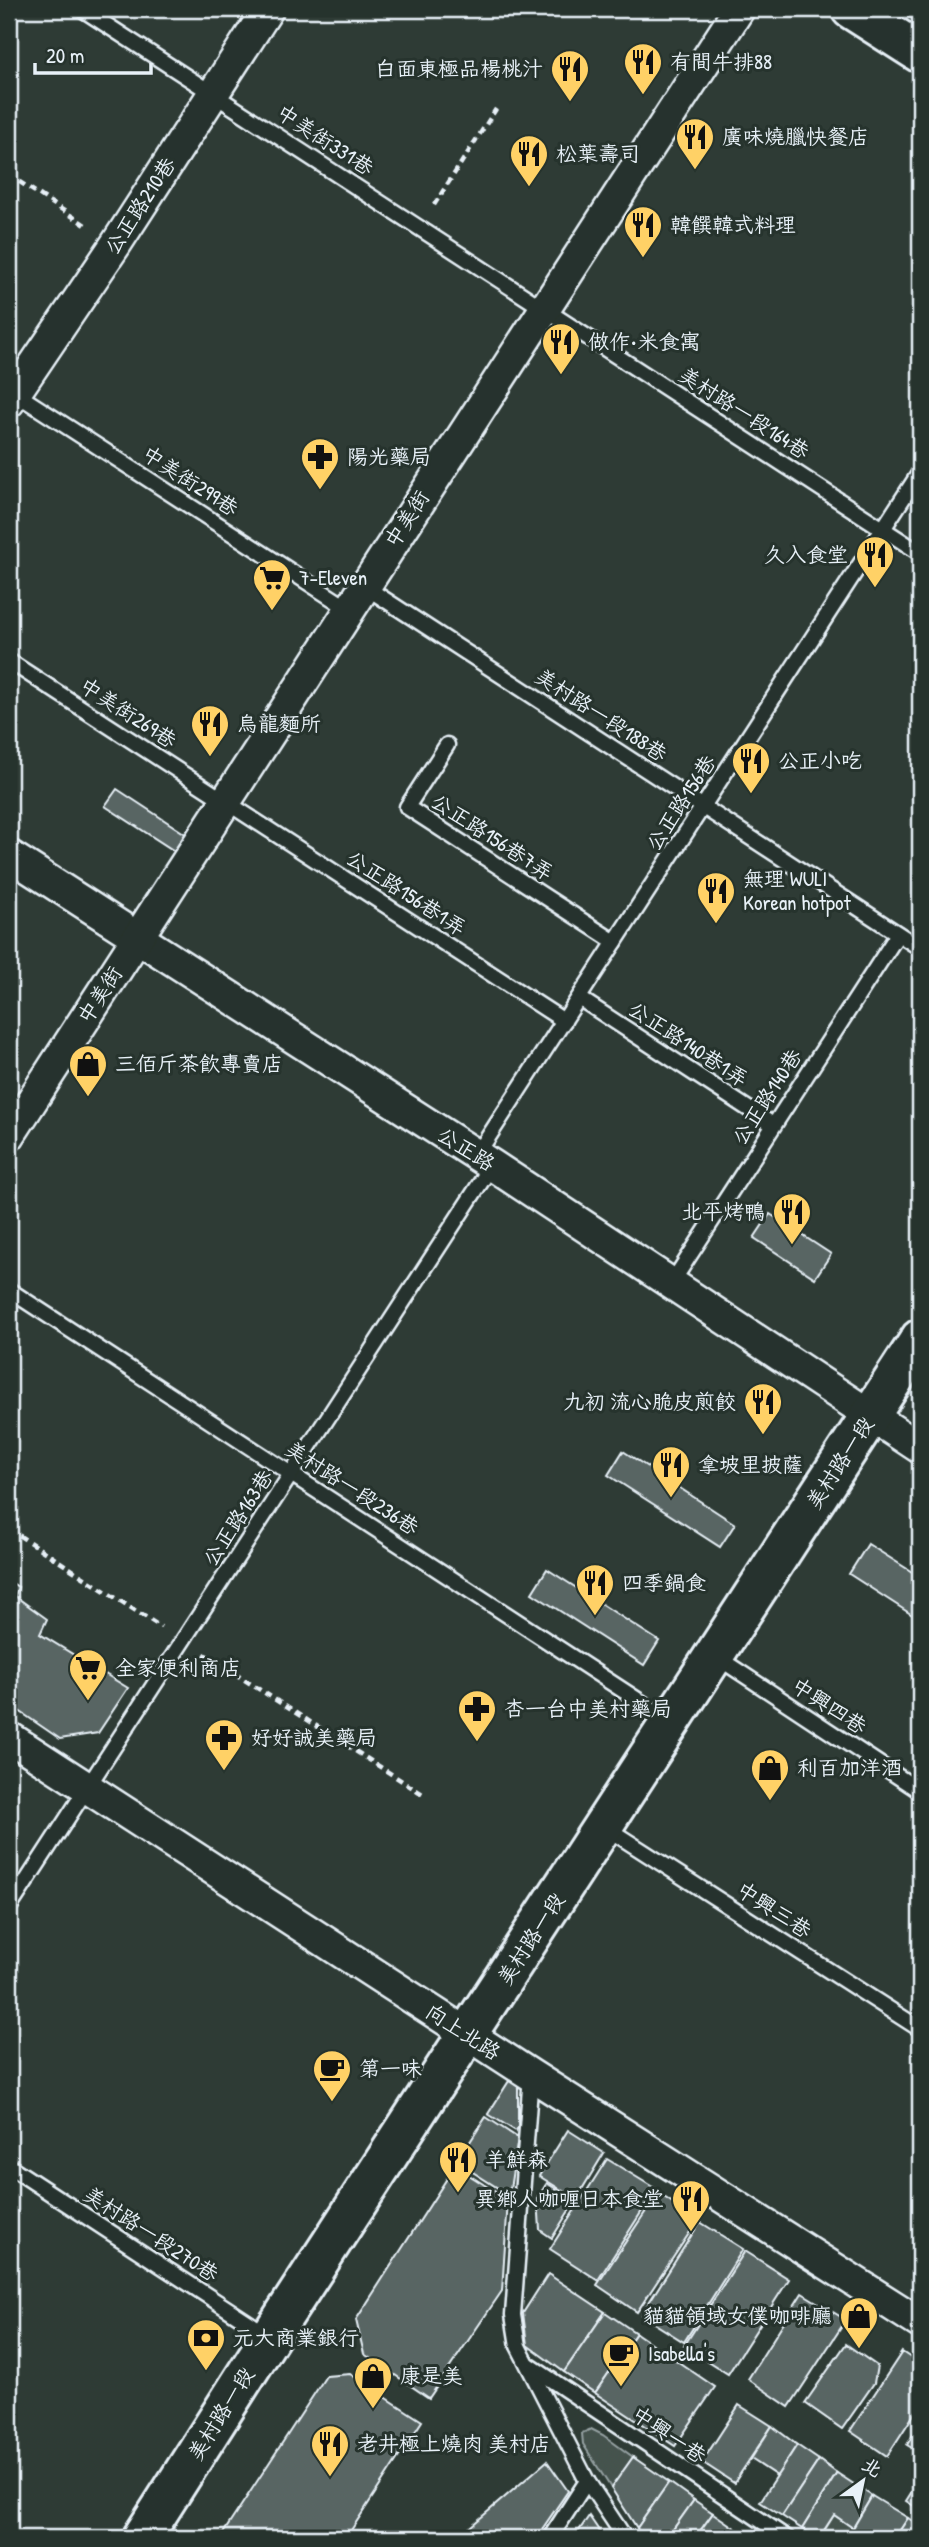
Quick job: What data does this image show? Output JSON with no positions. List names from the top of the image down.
{
  "streets": {
    "street": [
      "公正路210巷",
      "中美街",
      "公正路",
      "美村路一段",
      "向上北路"
    ],
    "lane": [
      "中美街331巷",
      "美村路一段164巷",
      "中美街299巷",
      "中美街269巷",
      "美村路一段188巷",
      "公正路156巷",
      "公正路156巷7弄",
      "公正路156巷1弄",
      "公正路140巷1弄",
      "公正路140巷",
      "美村路一段236巷",
      "公正路163巷",
      "中興四巷",
      "中興三巷",
      "美村路一段270巷",
      "中興一巷"
    ]
  },
  "crossings": [
    ["中美街331巷", "公正路210巷"],
    ["中美街331巷", "美村路一段164巷"],
    ["中美街331巷", "中美街"],
    ["公正路210巷", "中美街299巷"],
    ["美村路一段164巷", "中美街"],
    ["美村路一段164巷", "公正路156巷"],
    ["中美街299巷", "中美街"],
    ["中美街299巷", "美村路一段188巷"],
    ["中美街", "中美街269巷"],
    ["中美街", "美村路一段188巷"],
    ["中美街", "公正路156巷1弄"],
    ["中美街", "公正路"],
    ["中美街269巷", "公正路156巷1弄"],
    ["美村路一段188巷", "公正路156巷"],
    ["美村路一段188巷", "公正路140巷"],
    ["公正路156巷", "公正路156巷7弄"],
    ["公正路156巷", "公正路156巷1弄"],
    ["公正路156巷", "公正路140巷1弄"],
    ["公正路156巷", "公正路"],
    ["公正路156巷", "公正路163巷"],
    ["公正路140巷1弄", "公正路140巷"],
    ["公正路140巷", "公正路"],
    ["公正路", "美村路一段"],
    ["公正路", "公正路163巷"],
    ["美村路一段", "美村路一段236巷"],
    ["美村路一段", "中興四巷"],
    ["美村路一段", "中興三巷"],
    ["美村路一段", "向上北路"],
    ["美村路一段", "美村路一段270巷"],
    ["美村路一段236巷", "公正路163巷"],
    ["公正路163巷", "向上北路"]
  ],
  "places": {
    "restaurant": [
      "有間牛排88",
      "白面東極品楊桃汁",
      "廣味燒臘快餐店",
      "松葉壽司",
      "韓饌韓式料理",
      "做作•米食寓",
      "久入食堂",
      "烏龍麵所",
      "公正小吃",
      "無理 WULI Korean hotpot",
      "北平烤鴨",
      "九初 流心脆皮煎餃",
      "拿坡里披薩",
      "四季鍋食",
      "羊鮮森",
      "異鄉人咖喱日本食堂",
      "老井極上燒肉 美村店"
    ],
    "pharmacy": ["陽光藥局", "杏一台中美村藥局", "好好誠美藥局"],
    "supermarket": ["7-Eleven", "全家便利商店"],
    "shop": [
      "三佰斤茶飲專賣店",
      "利百加洋酒",
      "貓貓領域女僕咖啡廳",
      "康是美"
    ],
    "cafe": ["第一味", "Isabella's"],
    "bank": ["元大商業銀行"]
  },
  "scale_bar": "20 m",
  "north": "top right"
}
